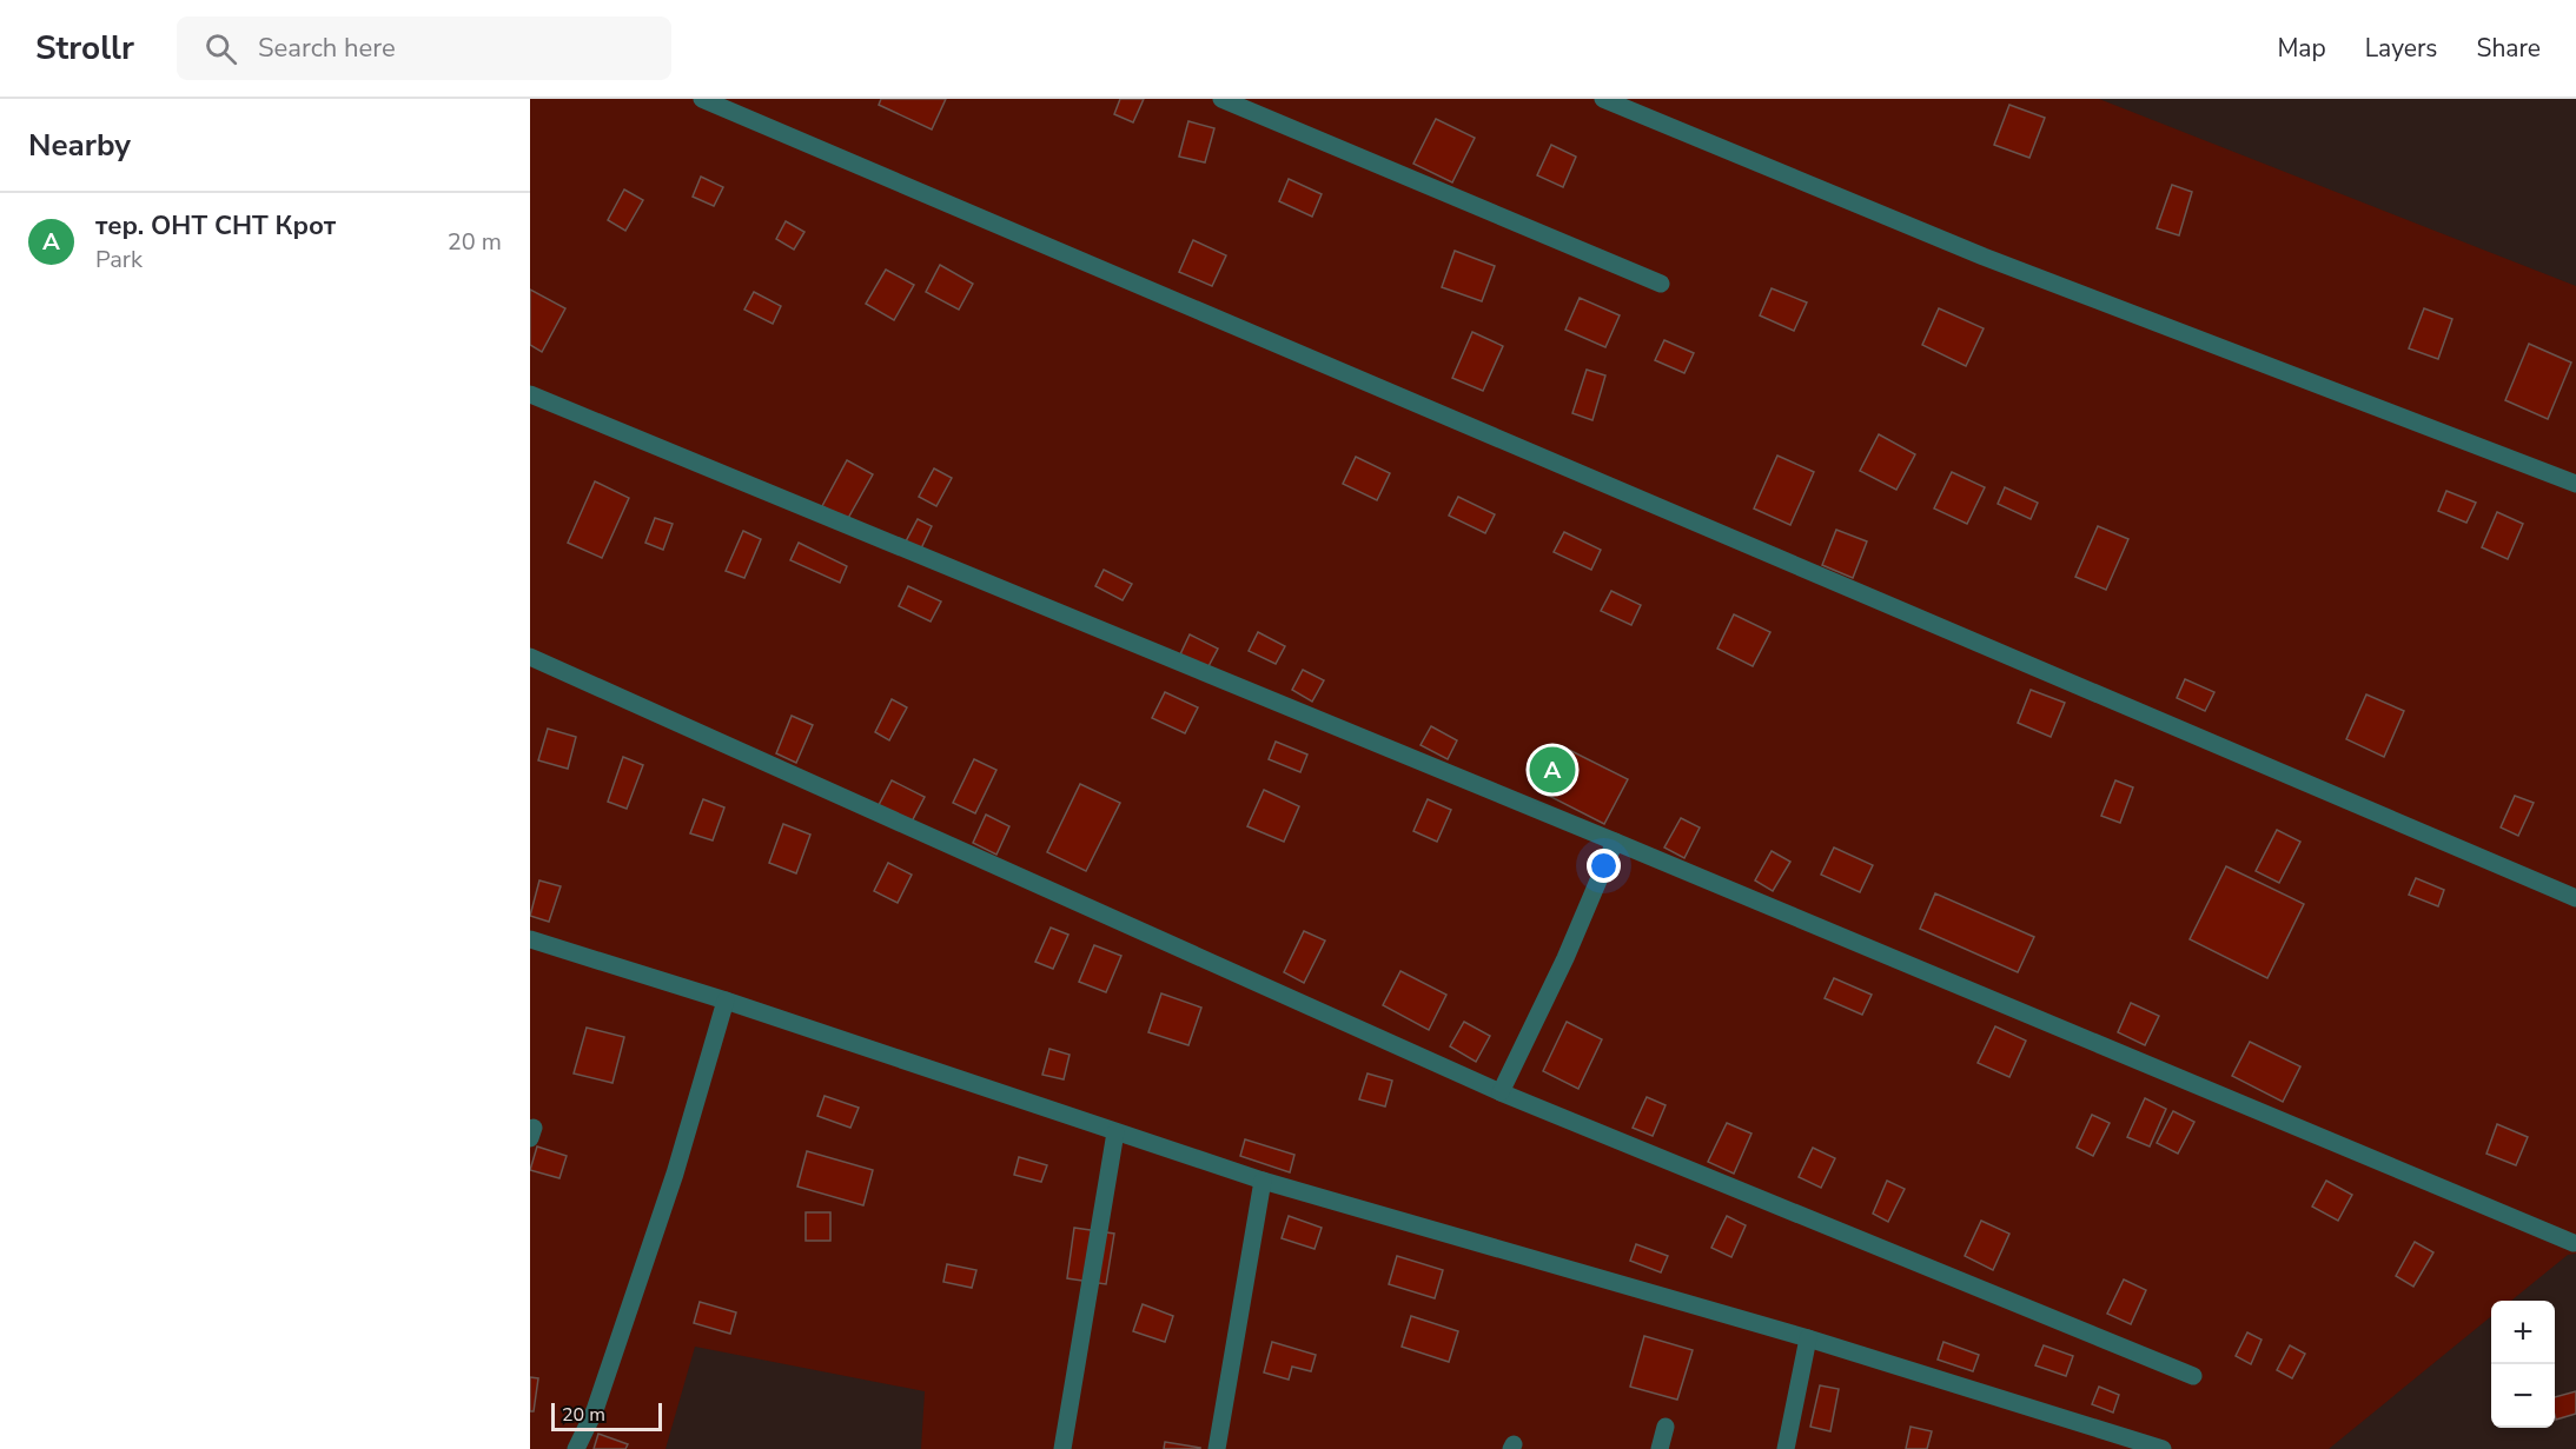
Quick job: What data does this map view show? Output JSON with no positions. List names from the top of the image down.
{
  "scale_bar": "20 m",
  "page": {
    "header": "Strollr",
    "search": "Search here",
    "nav": ["Map", "Layers", "Share"],
    "heading": "Nearby",
    "list": [
      {
        "mark": "A",
        "name": "тер. ОНТ СНТ Крот",
        "note": "Park",
        "value": "20 m"
      }
    ],
    "pins": "A",
    "map_buttons": ["+", "−"],
    "scale": "20 m"
  }
}
